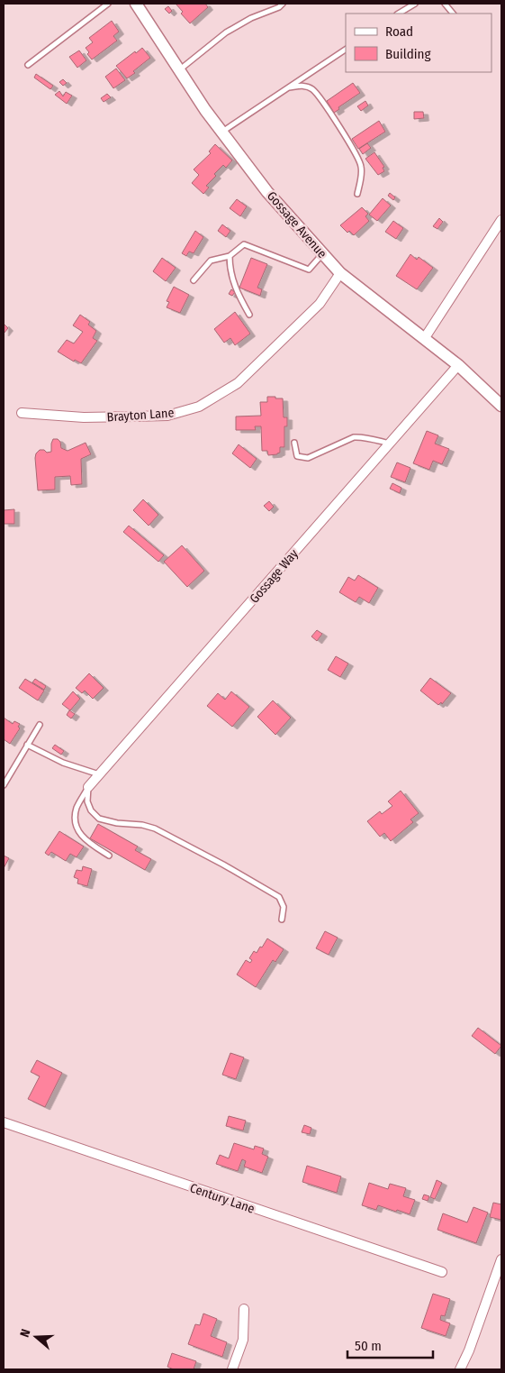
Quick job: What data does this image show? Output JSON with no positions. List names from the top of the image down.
{
  "streets": {
    "street": [
      "Gossage Avenue",
      "Brayton Lane",
      "Gossage Way",
      "Century Lane"
    ]
  },
  "crossings": [
    ["Gossage Avenue", "Brayton Lane"],
    ["Gossage Avenue", "Gossage Way"]
  ],
  "legend": ["Road", "Building"],
  "scale_bar": "50 m",
  "north": "left"
}
